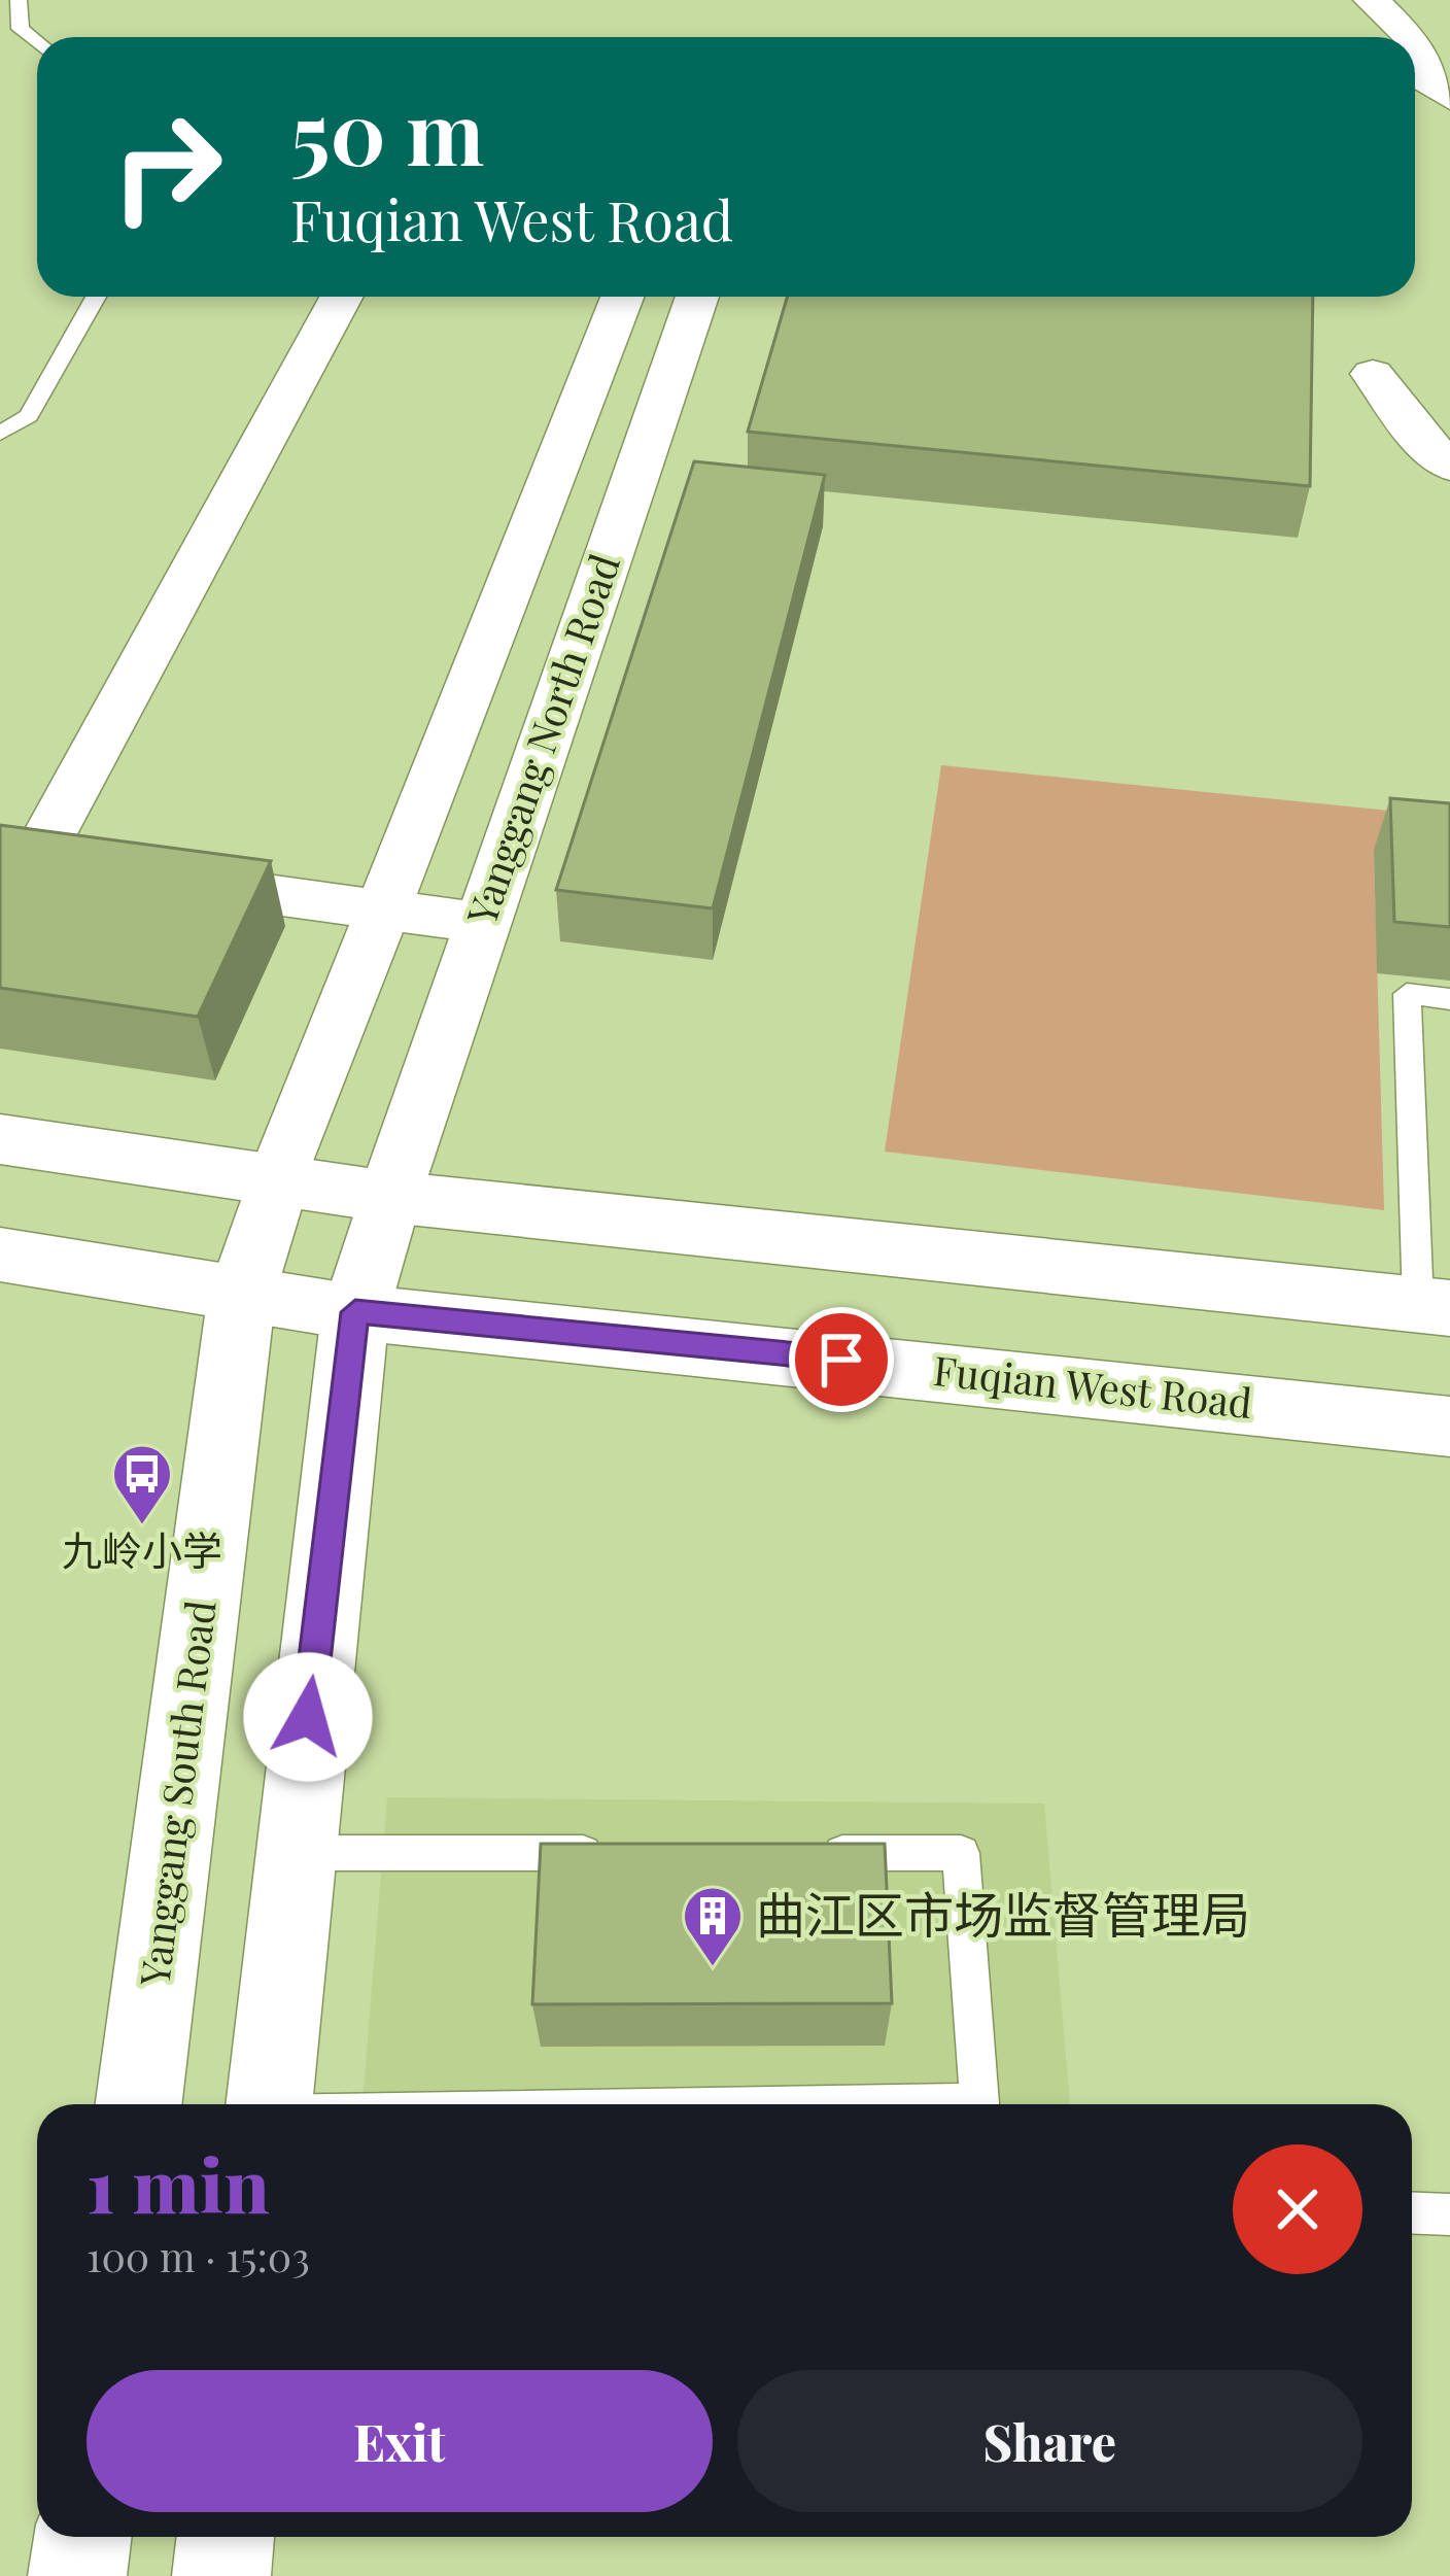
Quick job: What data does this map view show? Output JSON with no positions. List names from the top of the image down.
{
  "streets": {
    "main road": ["Fuqian West Road", "Yanggang South Road"],
    "street": ["Yanggang North Road"]
  },
  "crossings": [
    ["Yanggang North Road", "Yanggang South Road"],
    ["Fuqian West Road", "Yanggang South Road"]
  ],
  "places": {
    "bus stop": ["九岭小学"],
    "building": ["曲江区市场监督管理局"]
  },
  "page": {
    "turn": ["50 m", "Fuqian West Road"],
    "heading": ["1 min", "100 m · 15:03"],
    "buttons": ["Exit", "Share"]
  }
}
